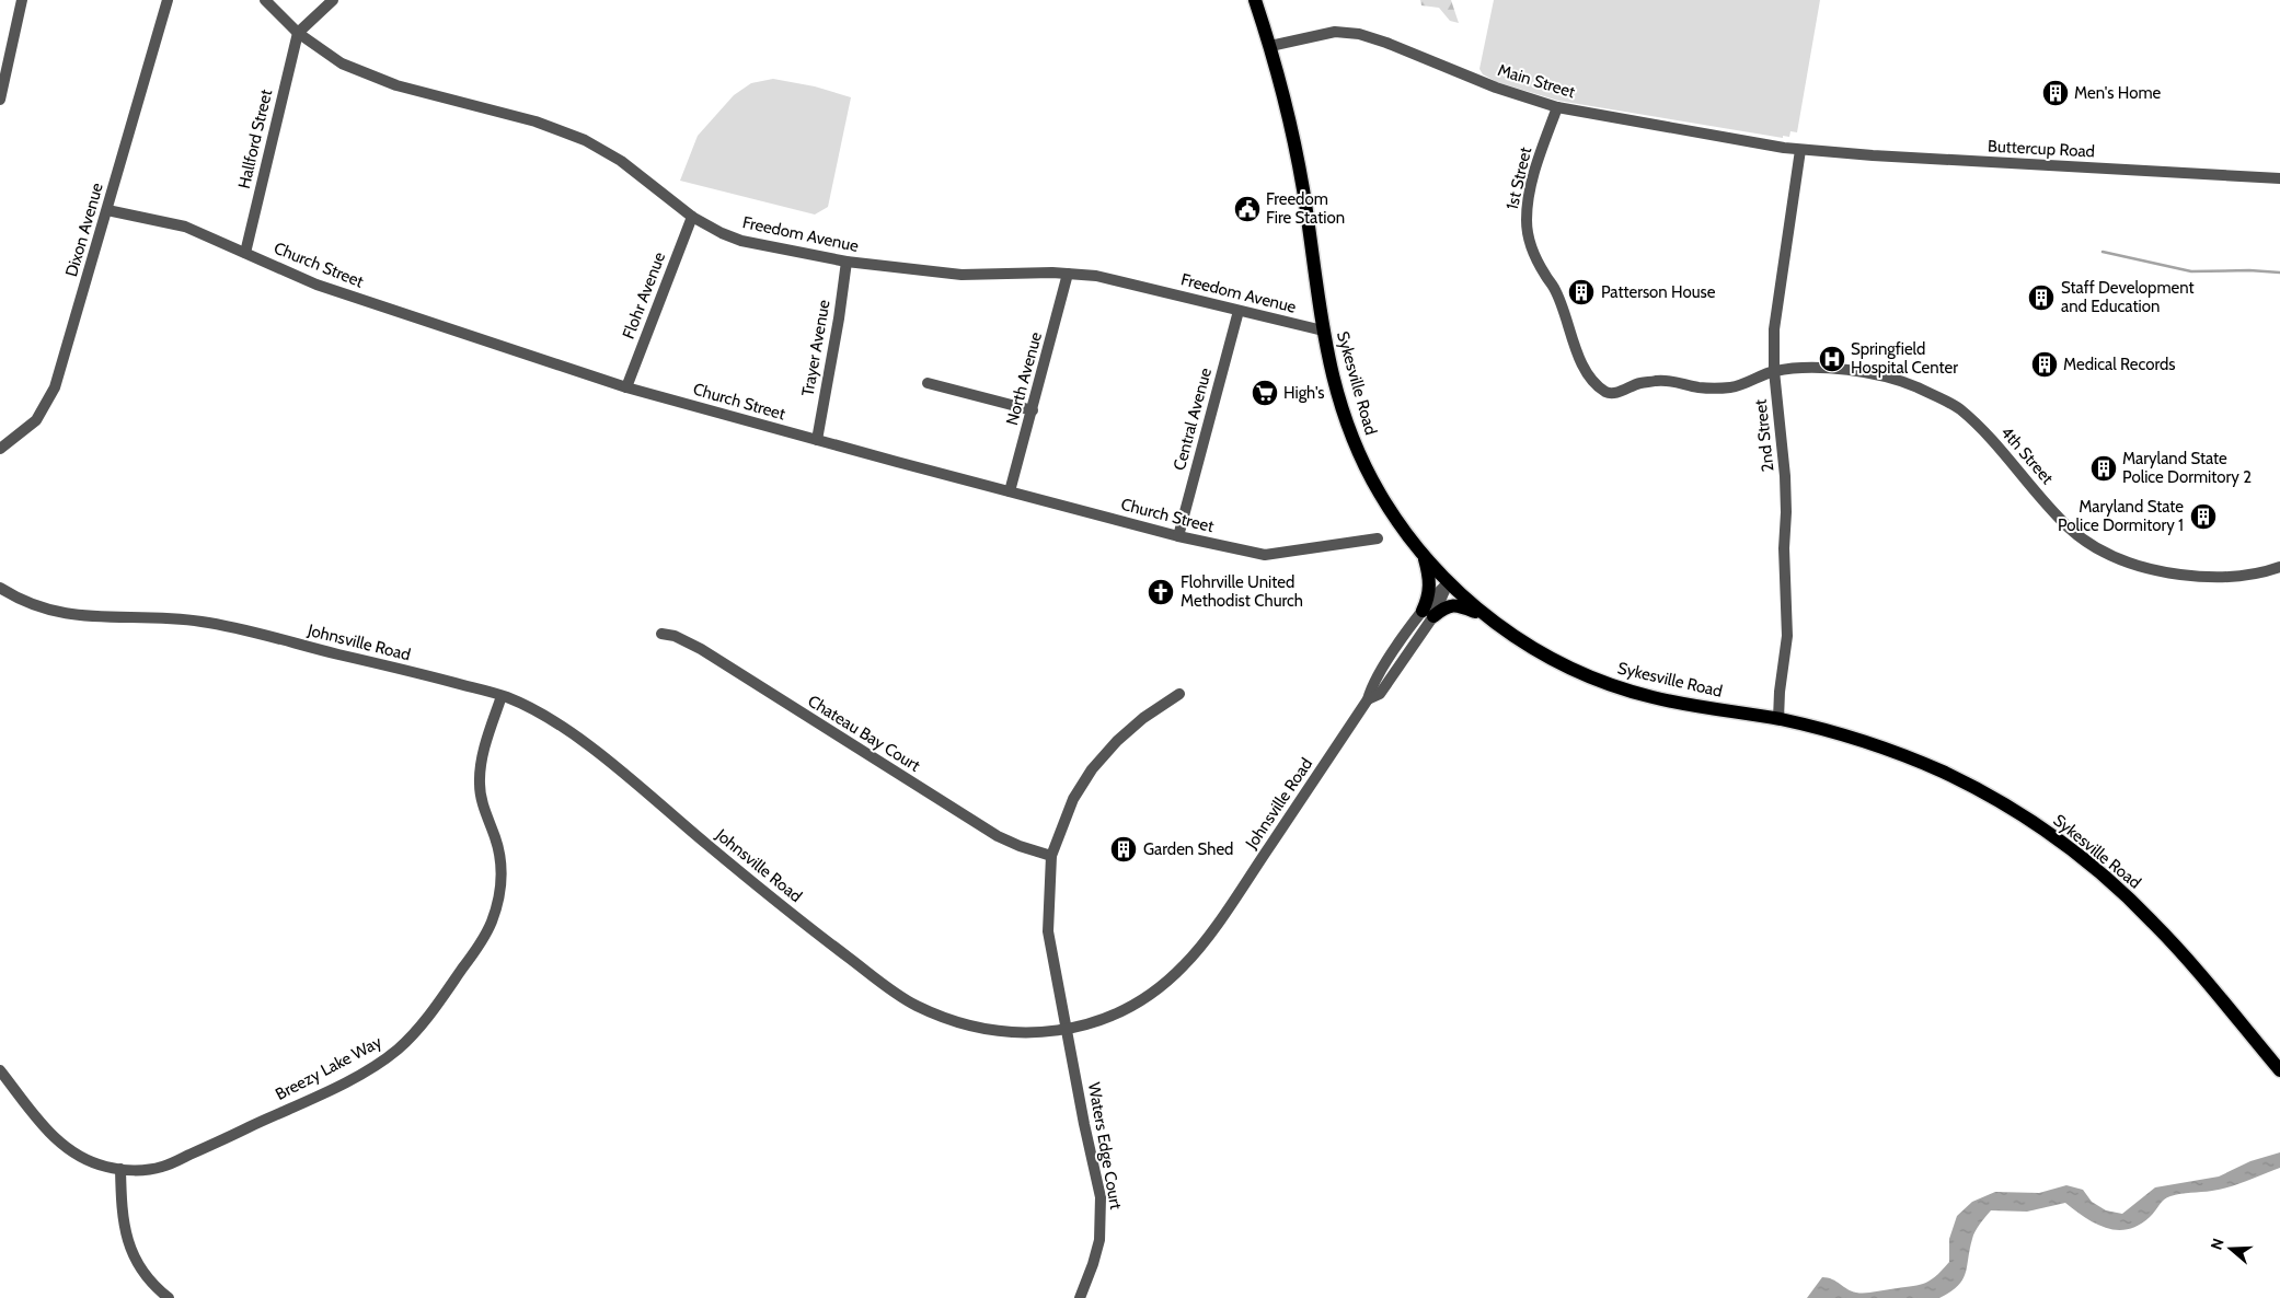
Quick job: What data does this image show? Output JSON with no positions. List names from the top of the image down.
{
  "streets": {
    "main road": ["Sykesville Road"],
    "street": [
      "Main Street",
      "Hallford Street",
      "Buttercup Road",
      "1st Street",
      "Dixon Avenue",
      "Freedom Avenue",
      "Church Street",
      "Flohr Avenue",
      "Trayer Avenue",
      "North Avenue",
      "Central Avenue",
      "2nd Street",
      "4th Street",
      "Johnsville Road",
      "Chateau Bay Court",
      "Breezy Lake Way",
      "Waters Edge Court"
    ]
  },
  "crossings": [
    ["Main Street", "Buttercup Road"],
    ["Main Street", "1st Street"],
    ["Main Street", "Sykesville Road"],
    ["Main Street", "2nd Street"],
    ["Hallford Street", "Freedom Avenue"],
    ["Hallford Street", "Church Street"],
    ["Buttercup Road", "2nd Street"],
    ["1st Street", "2nd Street"],
    ["1st Street", "4th Street"],
    ["Dixon Avenue", "Church Street"],
    ["Freedom Avenue", "Flohr Avenue"],
    ["Freedom Avenue", "Trayer Avenue"],
    ["Freedom Avenue", "North Avenue"],
    ["Freedom Avenue", "Sykesville Road"],
    ["Freedom Avenue", "Central Avenue"],
    ["Church Street", "Flohr Avenue"],
    ["Church Street", "Trayer Avenue"],
    ["Church Street", "North Avenue"],
    ["Church Street", "Central Avenue"],
    ["Sykesville Road", "2nd Street"],
    ["Sykesville Road", "Johnsville Road"],
    ["2nd Street", "4th Street"],
    ["Johnsville Road", "Breezy Lake Way"],
    ["Johnsville Road", "Waters Edge Court"],
    ["Chateau Bay Court", "Waters Edge Court"]
  ],
  "places": {
    "building": [
      "Men's Home",
      "Patterson House",
      "Staff Development and Education",
      "Medical Records",
      "Maryland State Police Dormitory 2",
      "Maryland State Police Dormitory 1",
      "Garden Shed"
    ],
    "public building": ["Freedom Fire Station"],
    "hospital": ["Springfield Hospital Center"],
    "supermarket": ["High's"],
    "church": ["Flohrville United Methodist Church"]
  },
  "north": "left"
}
